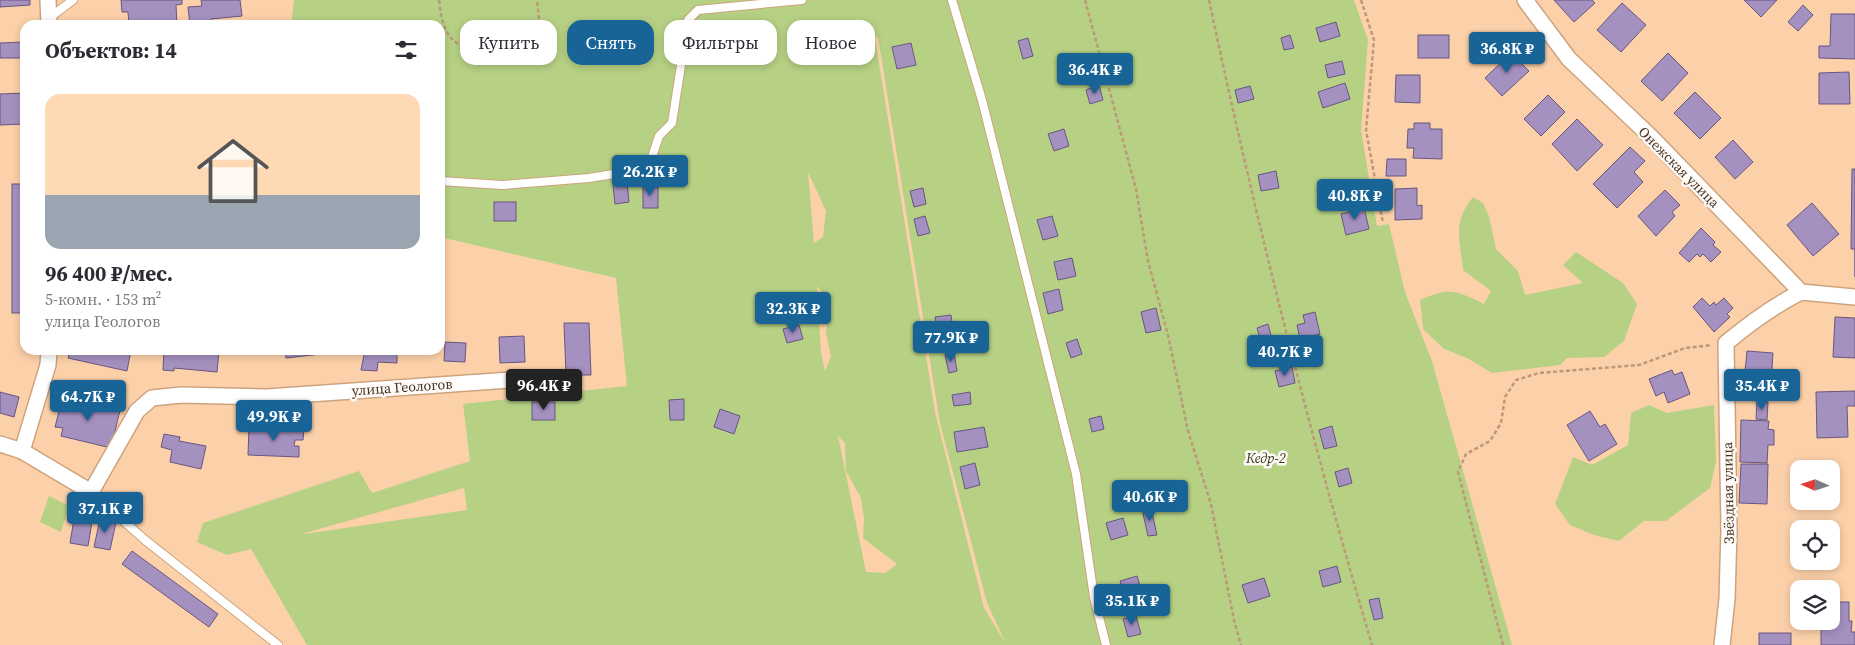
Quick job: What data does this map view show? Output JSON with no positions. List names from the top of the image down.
{
  "streets": {
    "street": ["Онежская улица", "улица Геологов", "Звёздная улица"]
  },
  "parks": ["Кедр-2"],
  "north": "left",
  "page": {
    "chip": [
      "Купить",
      "Снять",
      "Фильтры",
      "Новое"
    ],
    "heading": "Объектов: 14",
    "price": [
      "36.8K ₽",
      "36.4K ₽",
      "26.2K ₽",
      "40.8K ₽",
      "32.3K ₽",
      "77.9K ₽",
      "40.7K ₽",
      "96.4K ₽",
      "35.4K ₽",
      "64.7K ₽",
      "49.9K ₽",
      "40.6K ₽",
      "37.1K ₽",
      "35.1K ₽"
    ],
    "list": [
      {
        "name": "96 400 ₽/мес.",
        "note": "5-комн. · 153 m² · улица Геологов"
      }
    ]
  }
}
